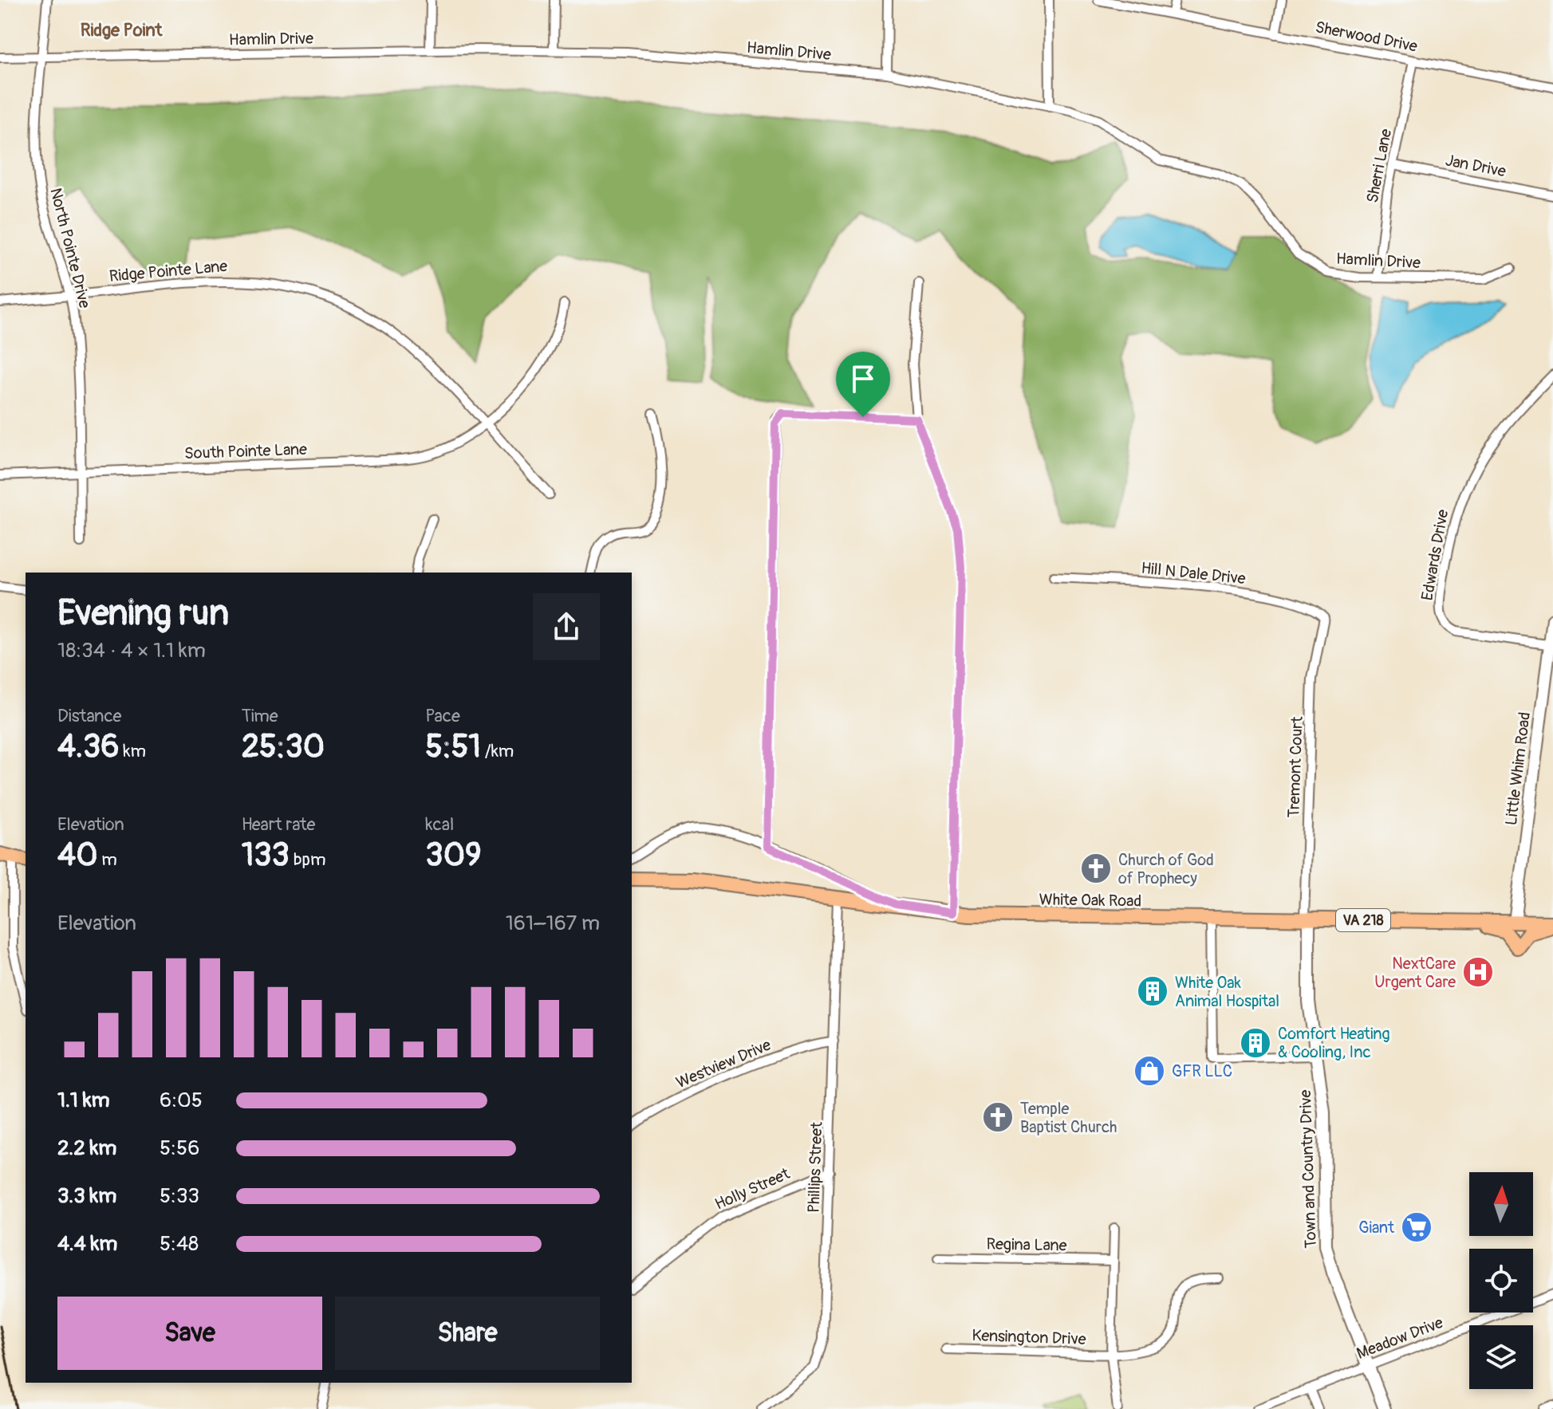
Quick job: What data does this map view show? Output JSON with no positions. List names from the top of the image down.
{
  "streets": {
    "main road": ["White Oak Road", "VA 218"],
    "street": [
      "Sherwood Drive",
      "Hamlin Drive",
      "Sherri Lane",
      "Jan Drive",
      "North Pointe Drive",
      "Ridge Pointe Lane",
      "South Pointe Lane",
      "Edwards Drive",
      "Hill N Dale Drive",
      "Tremont Court",
      "Little Whim Road",
      "Westview Drive",
      "Phillips Street",
      "Town and Country Drive",
      "Holly Street",
      "Regina Lane",
      "Kensington Drive",
      "Meadow Drive"
    ]
  },
  "crossings": [
    ["Sherwood Drive", "Sherri Lane"],
    ["Hamlin Drive", "Sherri Lane"],
    ["Hamlin Drive", "North Pointe Drive"],
    ["Sherri Lane", "Jan Drive"],
    ["North Pointe Drive", "Ridge Pointe Lane"],
    ["North Pointe Drive", "South Pointe Lane"],
    ["Ridge Pointe Lane", "South Pointe Lane"],
    ["Edwards Drive", "Little Whim Road"],
    ["Hill N Dale Drive", "Tremont Court"],
    ["Tremont Court", "White Oak Road"],
    ["Tremont Court", "Town and Country Drive"],
    ["Little Whim Road", "White Oak Road"],
    ["White Oak Road", "Phillips Street"],
    ["White Oak Road", "Town and Country Drive"],
    ["Westview Drive", "Phillips Street"],
    ["Phillips Street", "Holly Street"],
    ["Town and Country Drive", "Meadow Drive"]
  ],
  "districts": ["Ridge Point"],
  "places": {
    "church": ["Church of God of Prophecy", "Temple Baptist Church"],
    "hospital": ["NextCare Urgent Care"],
    "building": ["White Oak Animal Hospital", "Comfort Heating & Cooling, Inc"],
    "shop": ["GFR LLC"],
    "supermarket": ["Giant"]
  },
  "north": "top",
  "page": {
    "heading": ["Evening run", "18:34 · 4 × 1.1 km"],
    "stats": [
      ["Distance", "4.36 km"],
      ["Time", "25:30"],
      ["Pace", "5:51 /km"],
      ["Elevation", "40 m"],
      ["Heart rate", "133 bpm"],
      ["kcal", "309"]
    ],
    "chart": ["Elevation", "161–167 m"],
    "list": [
      {
        "name": "1.1 km",
        "note": "6:05"
      },
      {
        "name": "2.2 km",
        "note": "5:56"
      },
      {
        "name": "3.3 km",
        "note": "5:33"
      },
      {
        "name": "4.4 km",
        "note": "5:48"
      }
    ],
    "buttons": ["Save", "Share"]
  }
}
